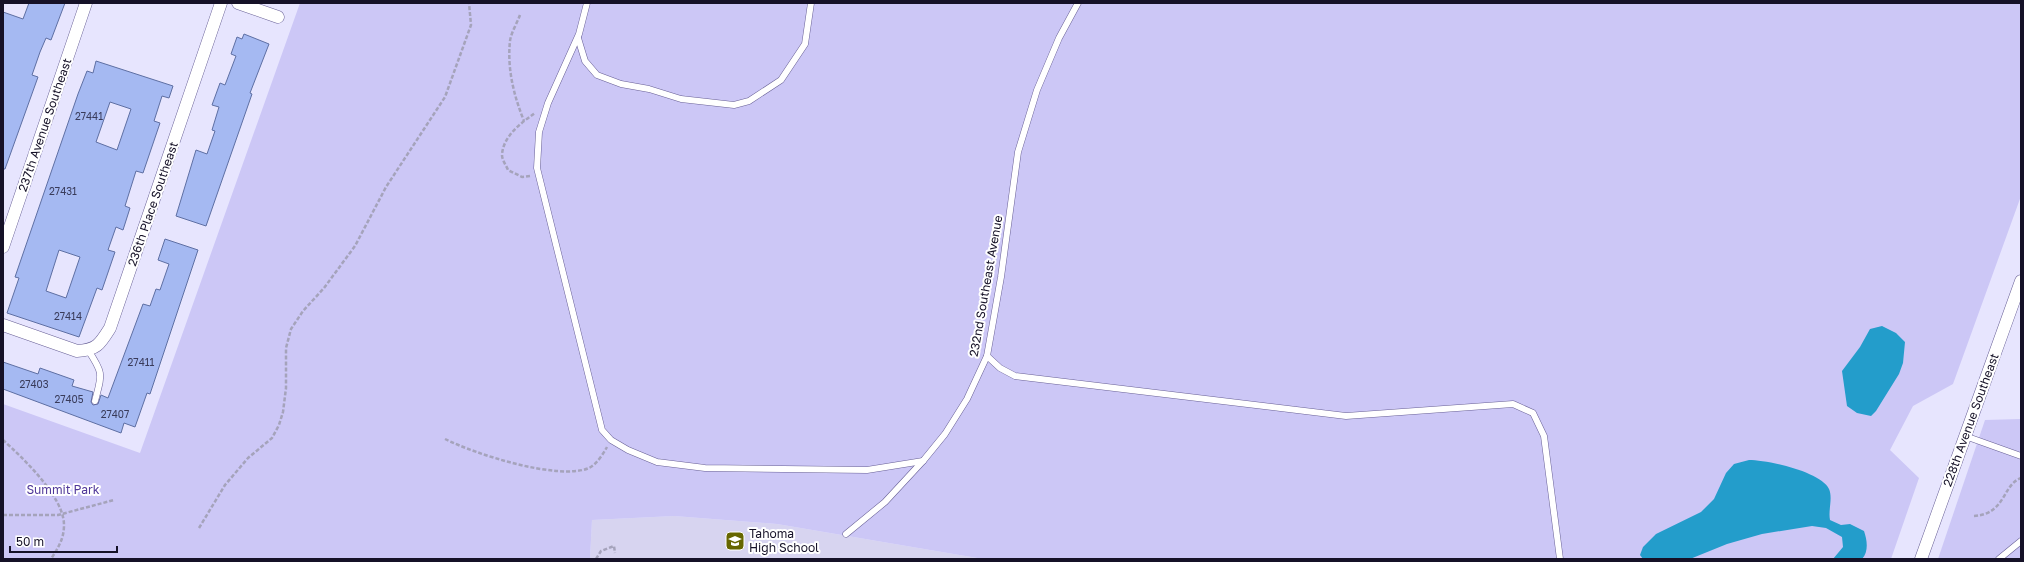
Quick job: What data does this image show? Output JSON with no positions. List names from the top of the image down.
{
  "streets": {
    "street": ["237th Avenue Southeast", "236th Place Southeast", "228th Avenue Southeast"],
    "lane": ["232nd Southeast Avenue"]
  },
  "parks": ["Summit Park"],
  "places": {
    "school or university": ["Tahoma High School"]
  },
  "house_numbers": [
    "27441",
    "27431",
    "27414",
    "27411",
    "27403",
    "27405",
    "27407"
  ],
  "scale_bar": "50 m"
}
